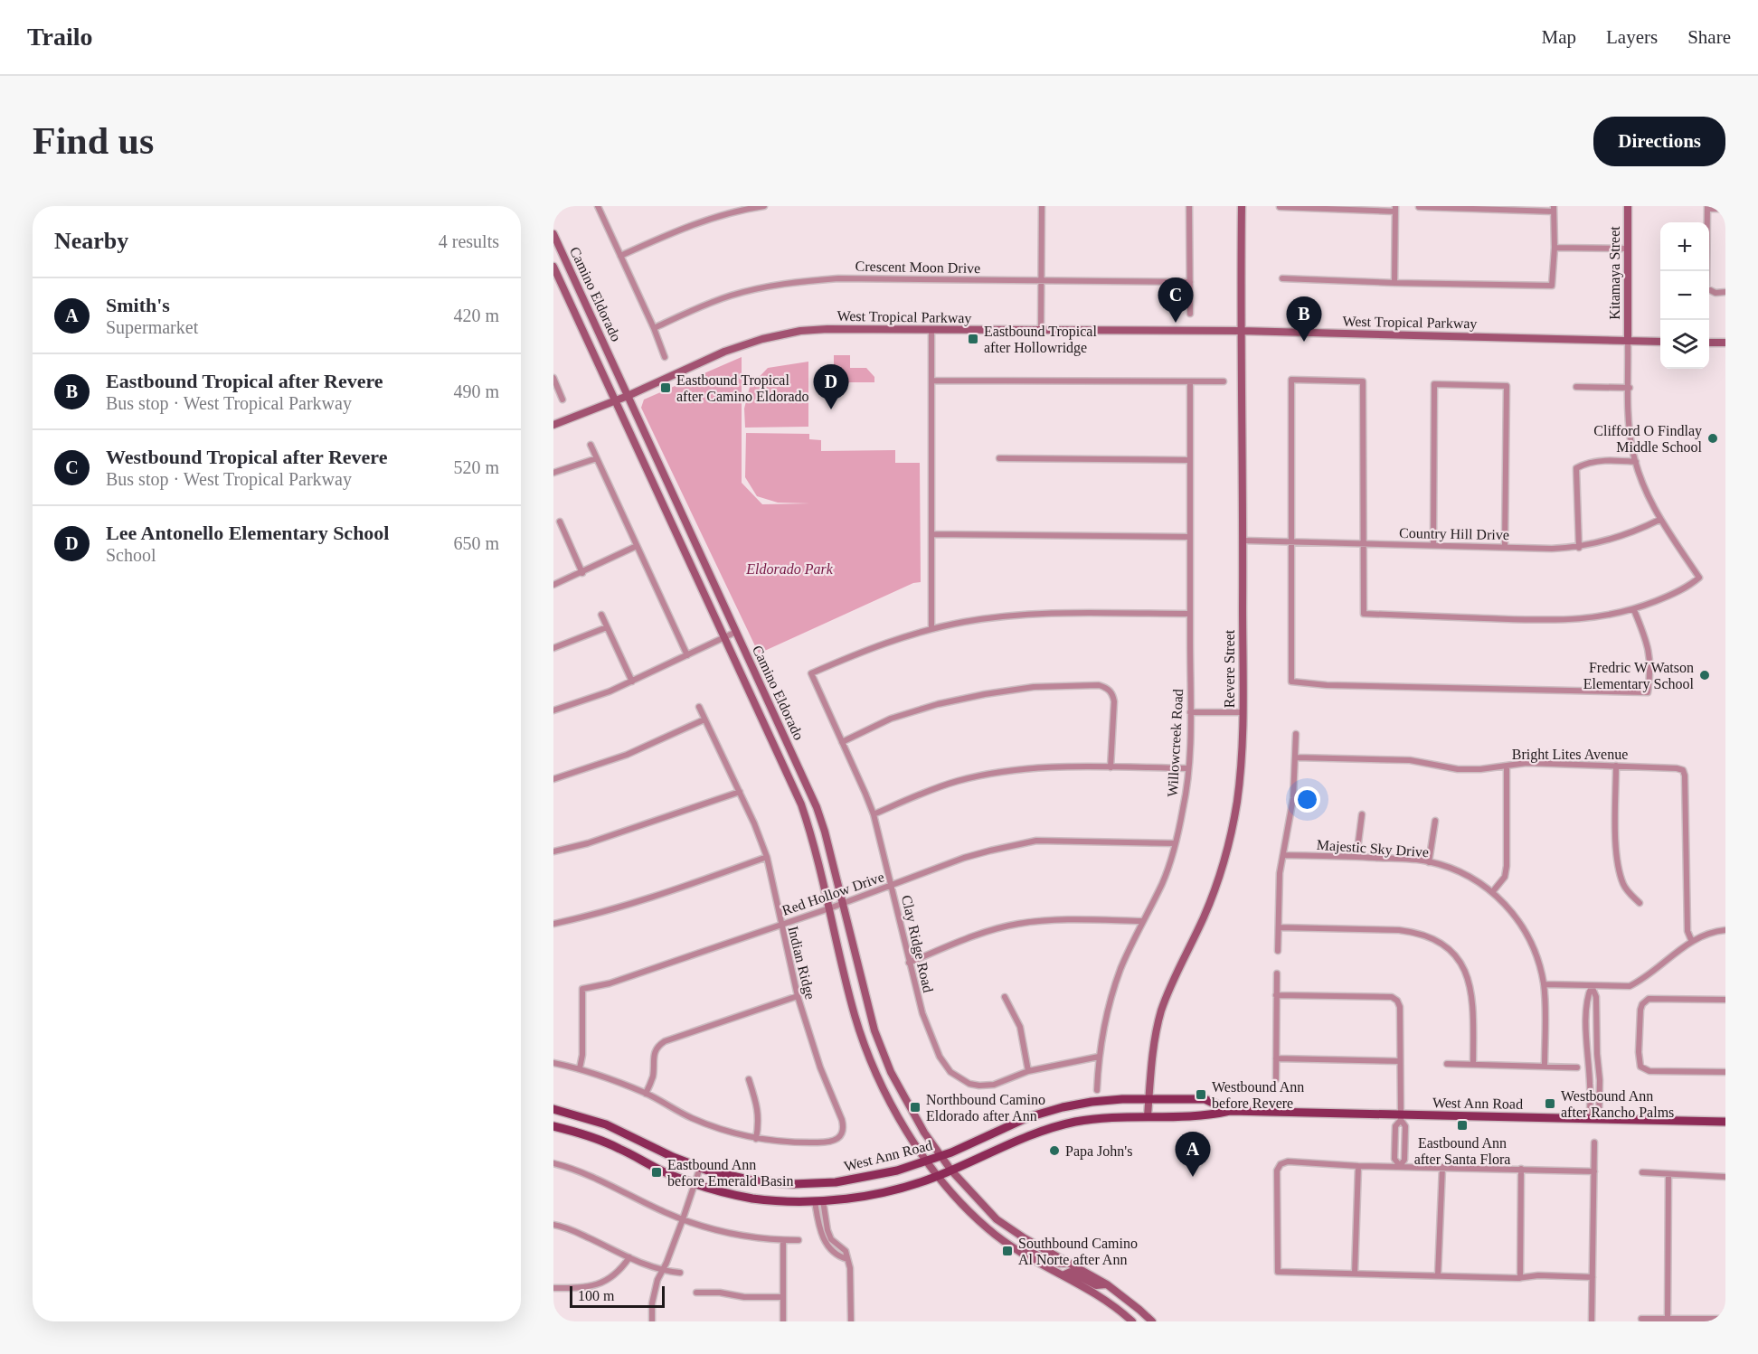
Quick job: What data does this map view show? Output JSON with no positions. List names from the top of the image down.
{
  "streets": {
    "main road": [
      "Kitamaya Street",
      "Camino Eldorado",
      "West Tropical Parkway",
      "Revere Street",
      "West Ann Road"
    ],
    "street": [
      "Crescent Moon Drive",
      "Country Hill Drive",
      "Willowcreek Road",
      "Bright Lites Avenue",
      "Majestic Sky Drive",
      "Red Hollow Drive",
      "Clay Ridge Road",
      "Indian Ridge"
    ]
  },
  "crossings": [
    ["Kitamaya Street", "West Tropical Parkway"],
    ["Camino Eldorado", "West Tropical Parkway"],
    ["Camino Eldorado", "Red Hollow Drive"],
    ["Camino Eldorado", "West Ann Road"],
    ["West Tropical Parkway", "Revere Street"],
    ["Country Hill Drive", "Revere Street"],
    ["Revere Street", "West Ann Road"],
    ["Willowcreek Road", "Red Hollow Drive"],
    ["Willowcreek Road", "Clay Ridge Road"],
    ["Red Hollow Drive", "Clay Ridge Road"],
    ["Red Hollow Drive", "Indian Ridge"]
  ],
  "parks": ["Eldorado Park"],
  "places": {
    "transit": [
      "Eastbound Tropical after Hollowridge",
      "Eastbound Tropical after Camino Eldorado",
      "Westbound Ann before Revere",
      "Westbound Ann after Rancho Palms",
      "Northbound Camino Eldorado after Ann",
      "Eastbound Ann after Santa Flora",
      "Eastbound Ann before Emerald Basin",
      "Southbound Camino Al Norte after Ann"
    ],
    "other": ["Clifford O Findlay Middle School", "Fredric W Watson Elementary School", "Papa John's"]
  },
  "scale_bar": "100 m",
  "page": {
    "header": "Trailo",
    "nav": ["Map", "Layers", "Share"],
    "buttons": "Directions",
    "title": "Find us",
    "heading": ["Nearby", "4 results"],
    "map_buttons": ["+", "−"],
    "list": [
      {
        "mark": "A",
        "name": "Smith's",
        "note": "Supermarket",
        "value": "420 m"
      },
      {
        "mark": "B",
        "name": "Eastbound Tropical after Revere",
        "note": "Bus stop · West Tropical Parkway",
        "value": "490 m"
      },
      {
        "mark": "C",
        "name": "Westbound Tropical after Revere",
        "note": "Bus stop · West Tropical Parkway",
        "value": "520 m"
      },
      {
        "mark": "D",
        "name": "Lee Antonello Elementary School",
        "note": "School",
        "value": "650 m"
      }
    ],
    "pins": [
      "C",
      "B",
      "D",
      "A"
    ],
    "scale": "100 m"
  }
}
